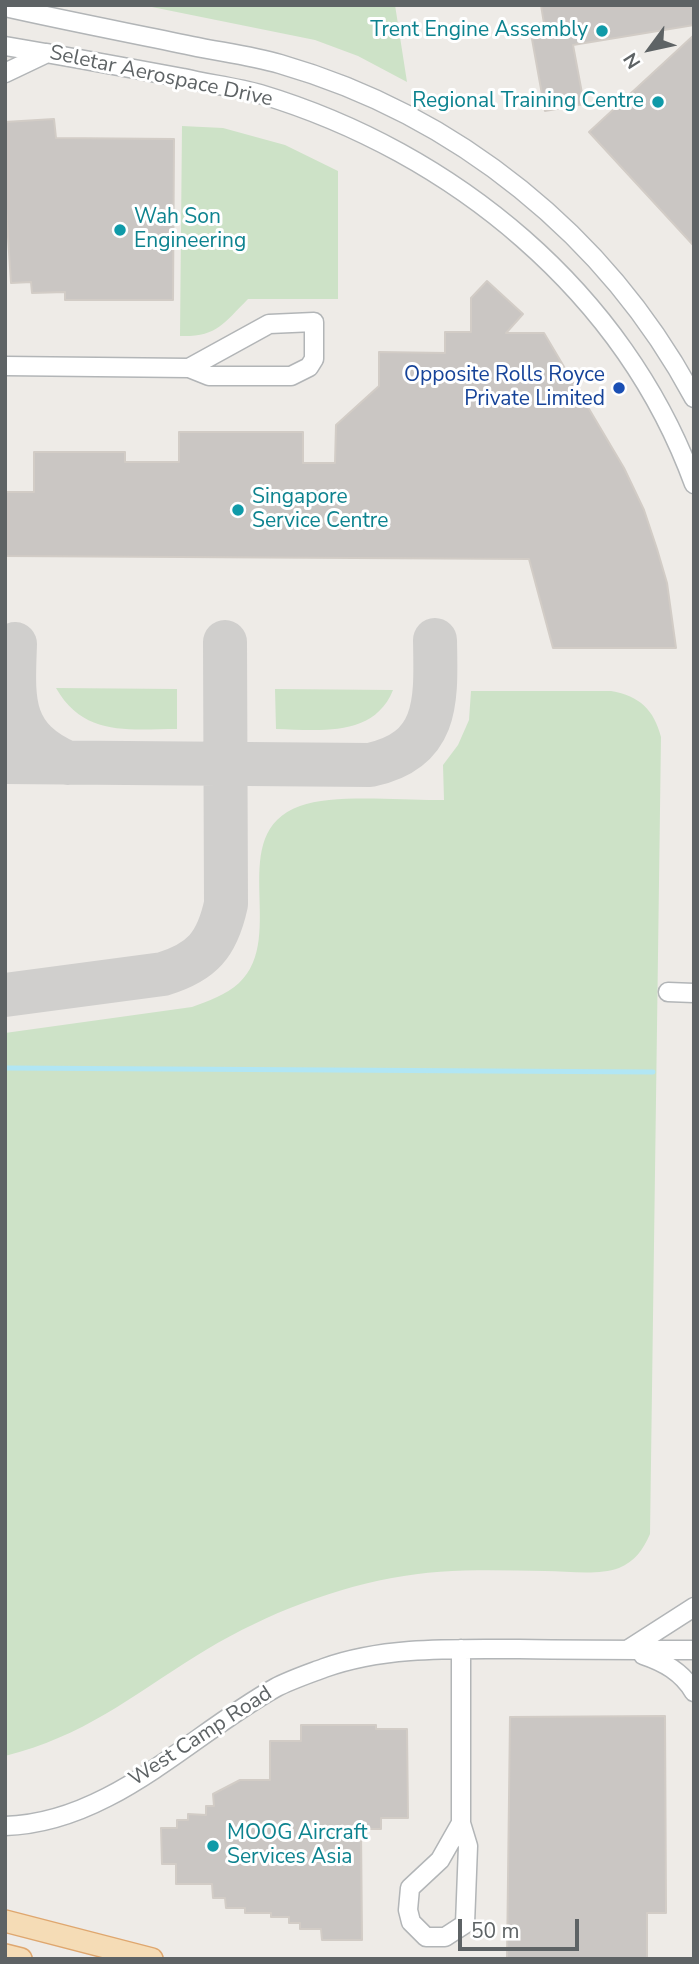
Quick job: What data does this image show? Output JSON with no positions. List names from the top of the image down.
{
  "streets": {
    "street": ["Seletar Aerospace Drive", "West Camp Road"]
  },
  "places": [
    "Trent Engine Assembly",
    "Regional Training Centre",
    "Wah Son Engineering",
    "Opposite Rolls Royce Private Limited",
    "Singapore Service Centre",
    "MOOG Aircraft Services Asia"
  ],
  "scale_bar": "50 m",
  "north": "bottom left"
}
